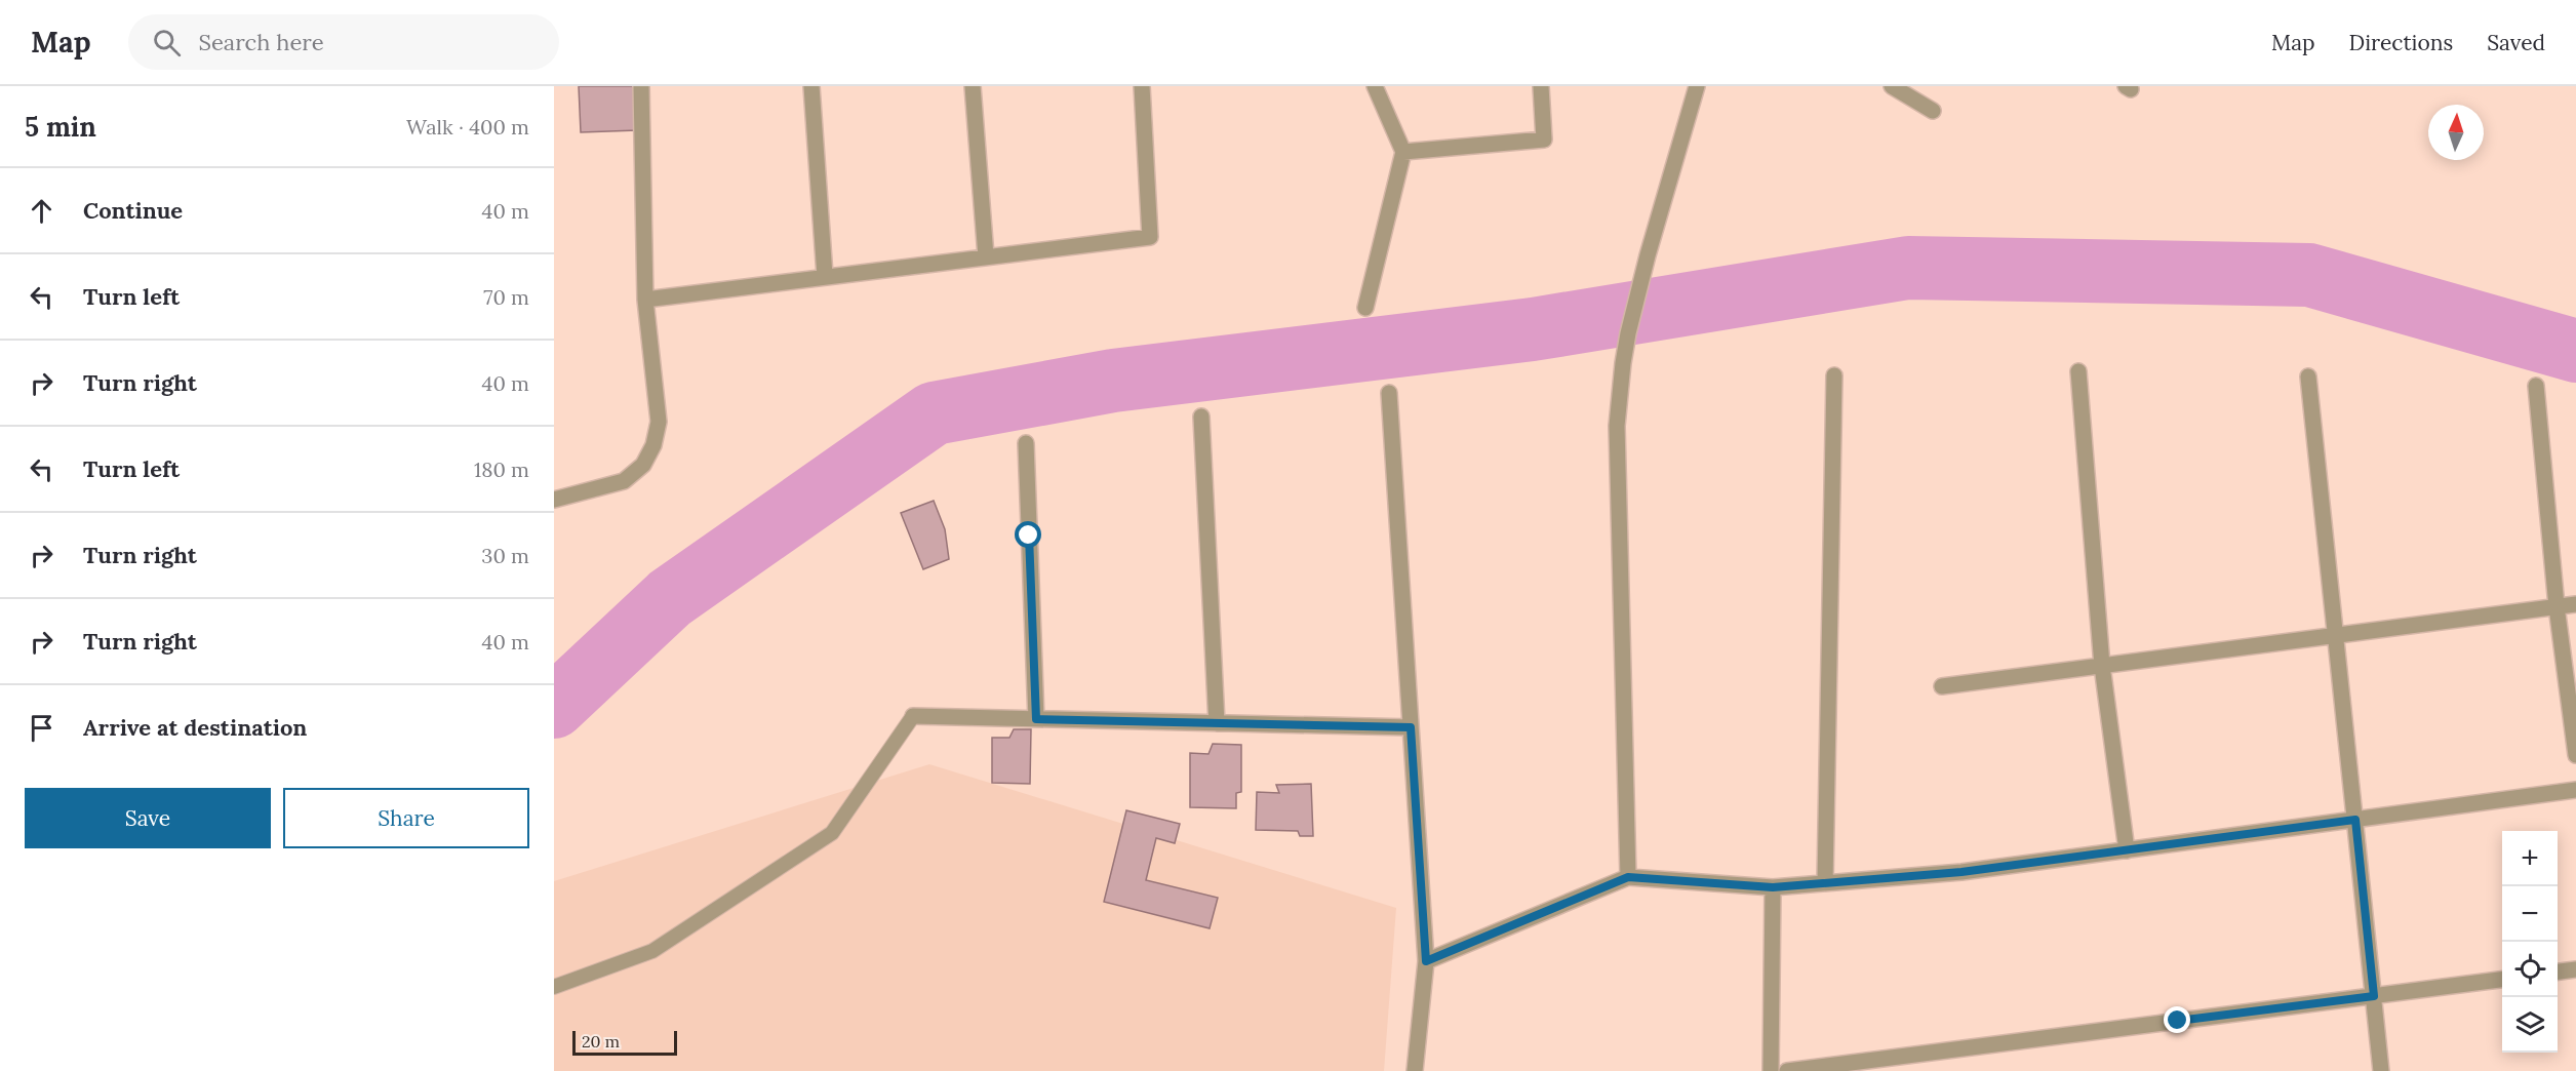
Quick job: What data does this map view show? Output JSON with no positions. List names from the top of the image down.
{
  "scale_bar": "20 m",
  "north": "top",
  "page": {
    "header": "Map",
    "search": "Search here",
    "nav": ["Map", "Directions", "Saved"],
    "heading": ["5 min", "Walk · 400 m"],
    "list": [
      ["Continue", "40 m"],
      ["Turn left", "70 m"],
      ["Turn right", "40 m"],
      ["Turn left", "180 m"],
      ["Turn right", "30 m"],
      ["Turn right", "40 m"],
      "Arrive at destination"
    ],
    "buttons": ["Save", "Share"],
    "map_buttons": ["+", "−"],
    "scale": "20 m"
  }
}
